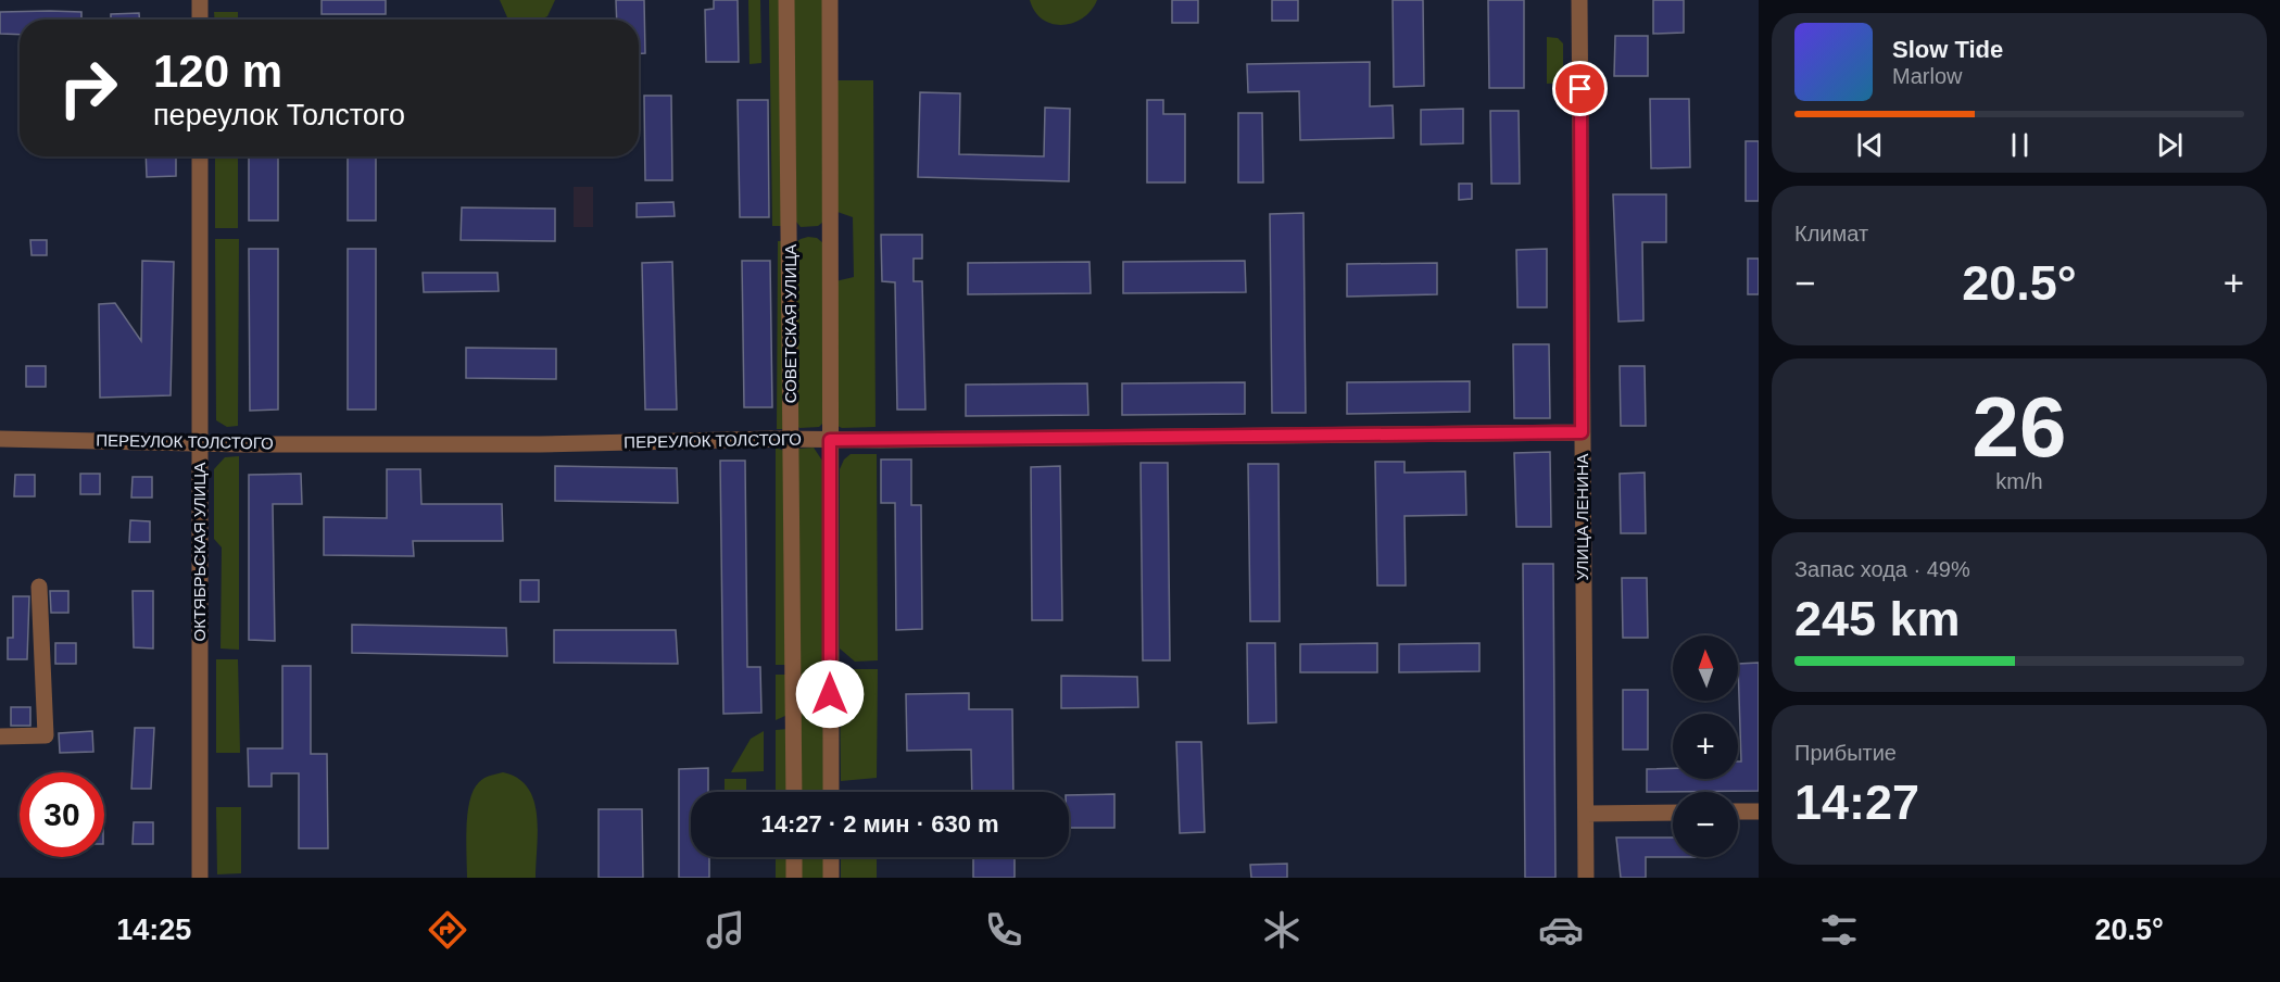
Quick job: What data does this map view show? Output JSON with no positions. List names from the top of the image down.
{
  "streets": {
    "street": [
      "СОВЕТСКАЯ УЛИЦА",
      "ПЕРЕУЛОК ТОЛСТОГО",
      "УЛИЦА ЛЕНИНА",
      "ОКТЯБРЬСКАЯ УЛИЦА"
    ]
  },
  "crossings": [
    ["СОВЕТСКАЯ УЛИЦА", "ПЕРЕУЛОК ТОЛСТОГО"],
    ["ПЕРЕУЛОК ТОЛСТОГО", "УЛИЦА ЛЕНИНА"],
    ["ПЕРЕУЛОК ТОЛСТОГО", "ОКТЯБРЬСКАЯ УЛИЦА"]
  ],
  "north": "top",
  "page": {
    "turn": ["120 m", "переулок Толстого"],
    "song": ["Slow Tide", "Marlow"],
    "tile": [
      "Климат",
      ["26", "km/h"],
      ["Запас хода · 49%", "245 km"],
      ["Прибытие", "14:27"]
    ],
    "heat": ["−", "20.5°", "+"],
    "map_buttons": ["+", "−"],
    "limit": "30",
    "trip": "14:27 · 2 мин · 630 m",
    "tabs": ["14:25", "20.5°"]
  }
}
